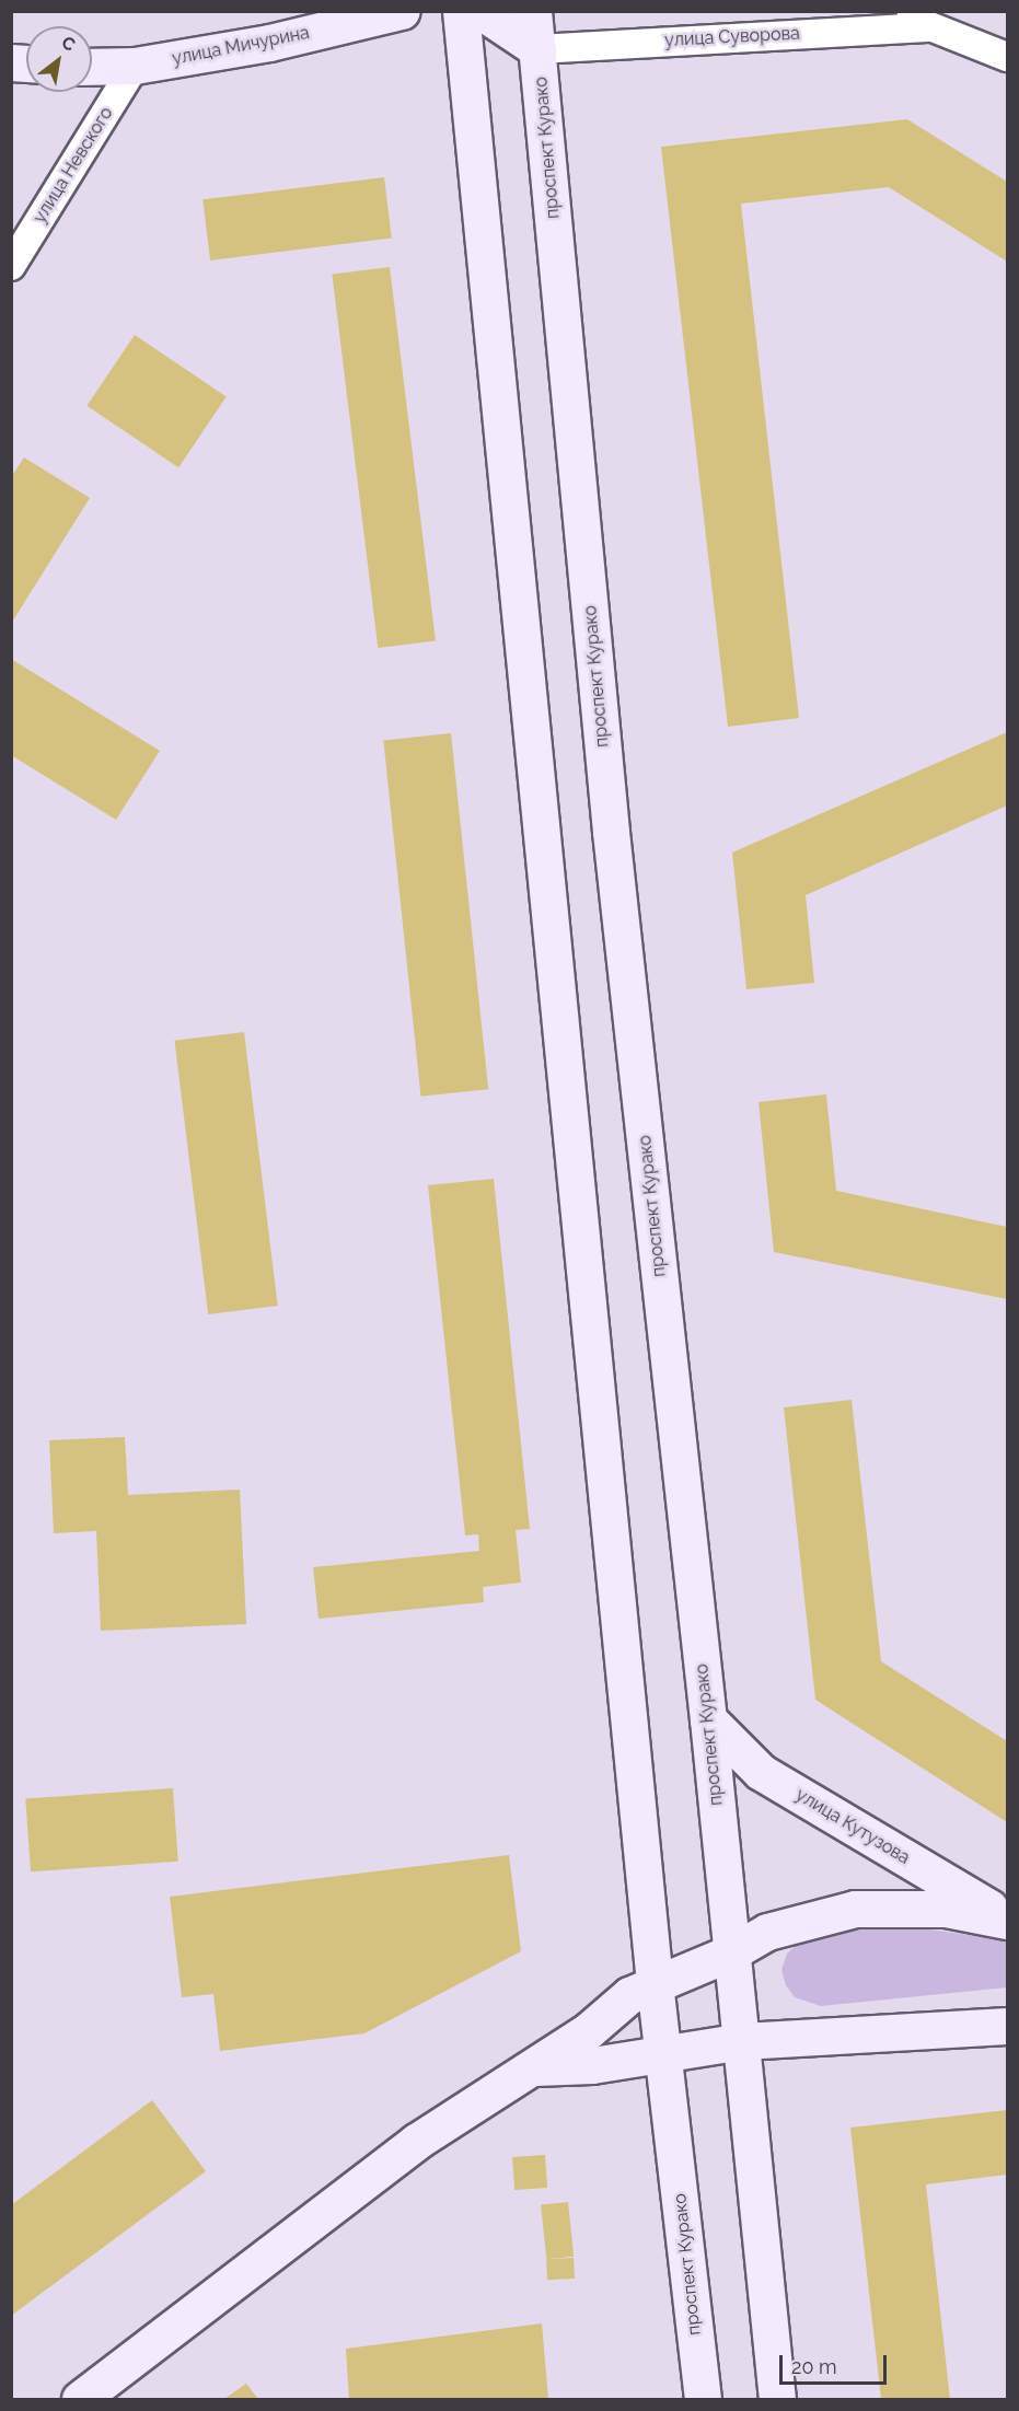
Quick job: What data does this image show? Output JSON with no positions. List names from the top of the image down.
{
  "streets": {
    "main road": ["улица Мичурина", "проспект Курако", "улица Кутузова"],
    "street": ["улица Суворова", "улица Невского"]
  },
  "crossings": [
    ["улица Суворова", "проспект Курако"],
    ["улица Мичурина", "улица Невского"],
    ["проспект Курако", "улица Кутузова"]
  ],
  "scale_bar": "20 m",
  "north": "top right"
}
